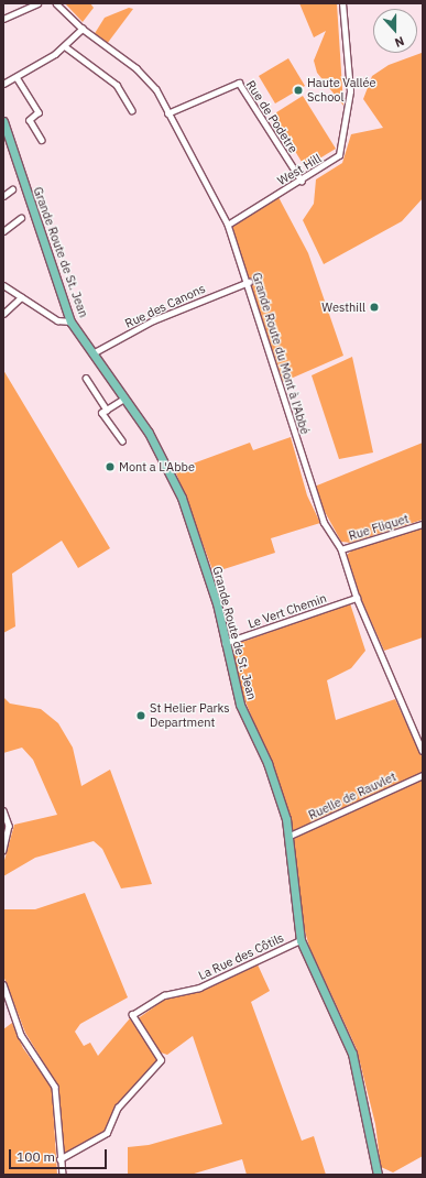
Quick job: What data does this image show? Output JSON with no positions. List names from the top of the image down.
{
  "streets": {
    "main road": ["Grande Route de St. Jean"],
    "street": [
      "Rue de Podetre",
      "West Hill",
      "Rue des Canons",
      "Grande Route du Mont à l'Abbé",
      "Rue Fliquet",
      "Le Vert Chemin",
      "Ruelle de Rauvlet",
      "La Rue des Côtils"
    ]
  },
  "crossings": [
    ["Rue de Podetre", "West Hill"],
    ["Rue de Podetre", "Grande Route du Mont à l'Abbé"],
    ["West Hill", "Grande Route du Mont à l'Abbé"],
    ["Grande Route de St. Jean", "Rue des Canons"],
    ["Grande Route de St. Jean", "Le Vert Chemin"],
    ["Grande Route de St. Jean", "Ruelle de Rauvlet"],
    ["Grande Route de St. Jean", "La Rue des Côtils"],
    ["Rue des Canons", "Grande Route du Mont à l'Abbé"],
    ["Grande Route du Mont à l'Abbé", "Rue Fliquet"],
    ["Grande Route du Mont à l'Abbé", "Le Vert Chemin"]
  ],
  "places": [
    "Haute Vallée School",
    "Westhill",
    "Mont a L'Abbe",
    "St Helier Parks Department"
  ],
  "scale_bar": "100 m",
  "north": "bottom"
}
